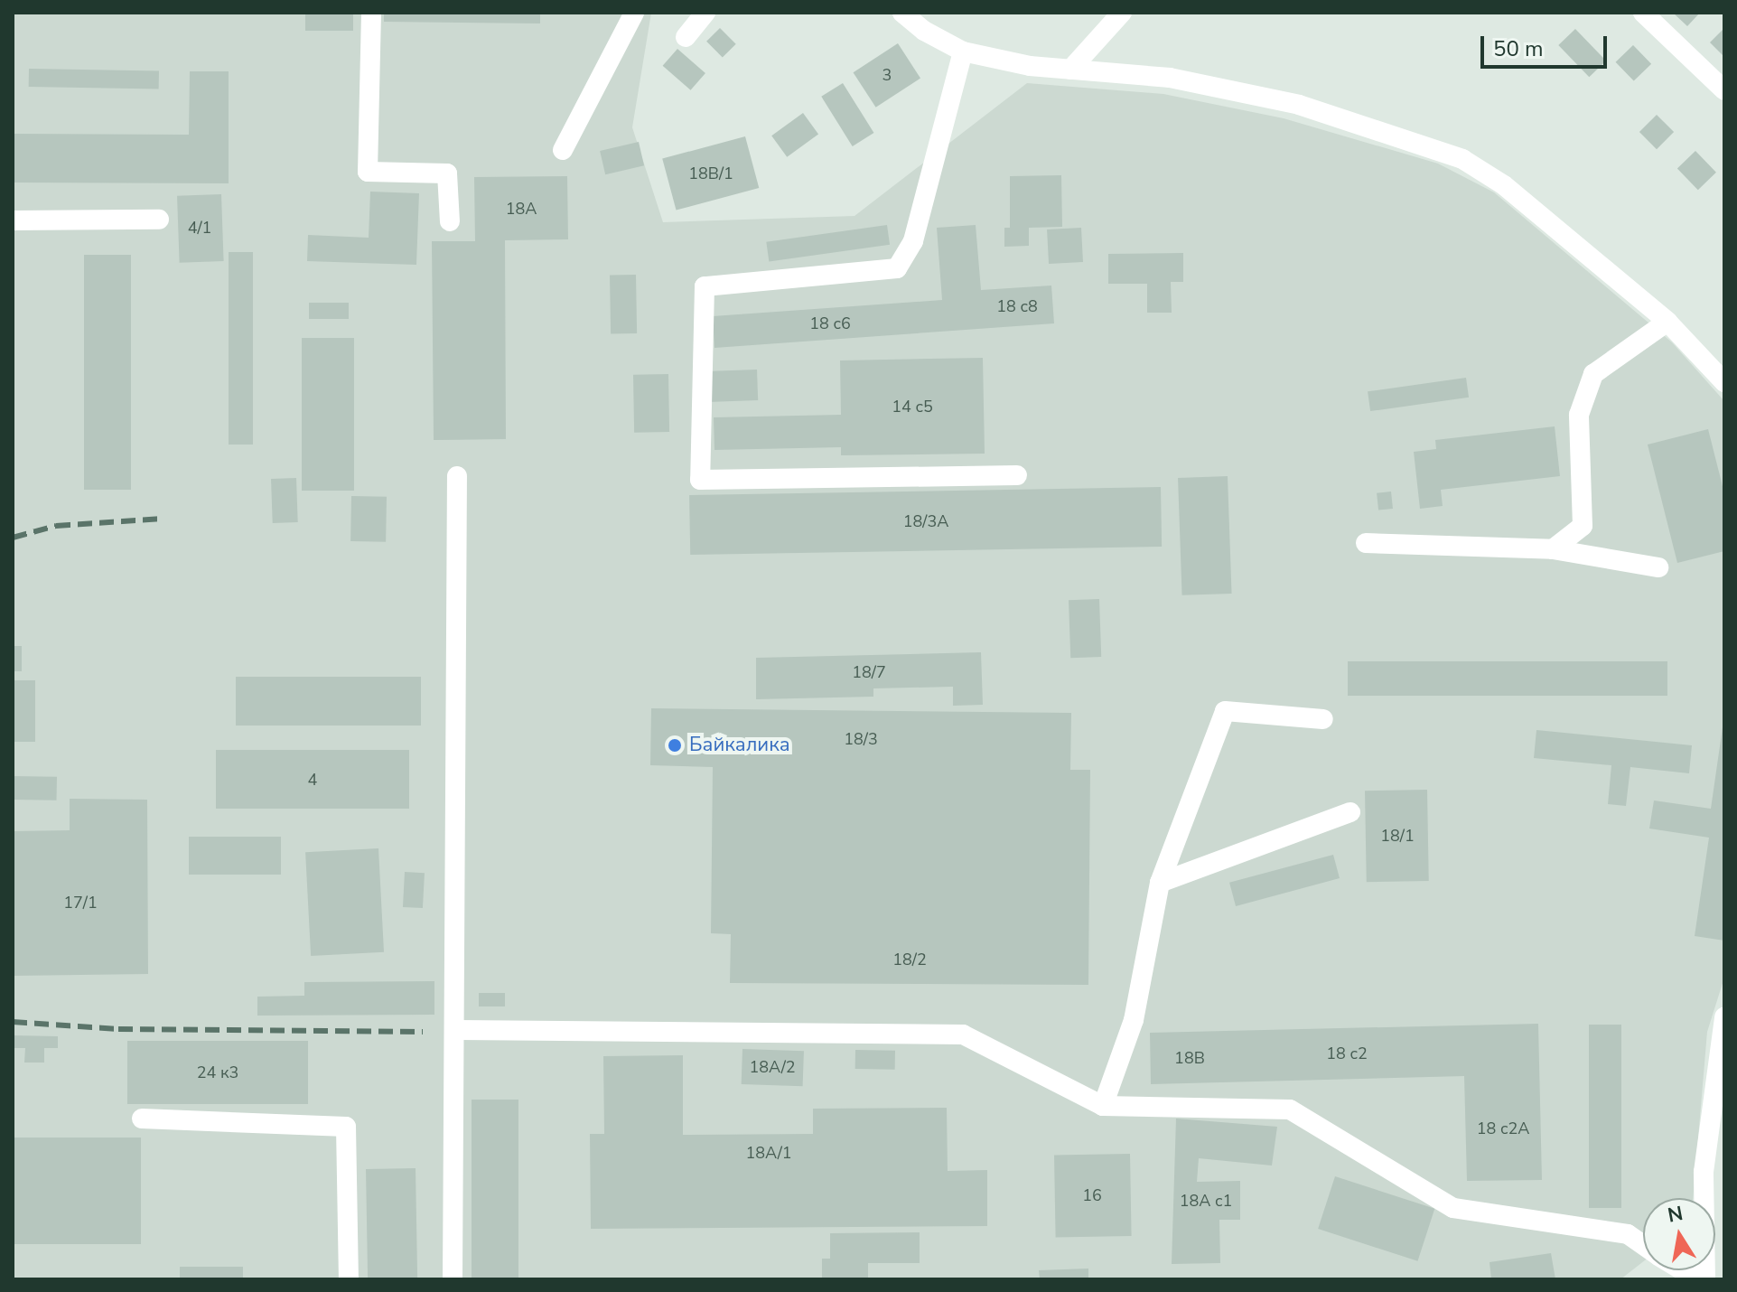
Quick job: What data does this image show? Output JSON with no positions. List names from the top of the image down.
{
  "places": ["Байкалика"],
  "house_numbers": [
    "3",
    "18В/1",
    "18А",
    "4/1",
    "18 с8",
    "18 с6",
    "14 с5",
    "18/3А",
    "18/7",
    "18/3",
    "4",
    "18/1",
    "17/1",
    "18/2",
    "18 с2",
    "18В",
    "18А/2",
    "24 к3",
    "18 с2А",
    "18А/1",
    "16",
    "18А с1"
  ],
  "scale_bar": "50 m",
  "north": "top"
}
